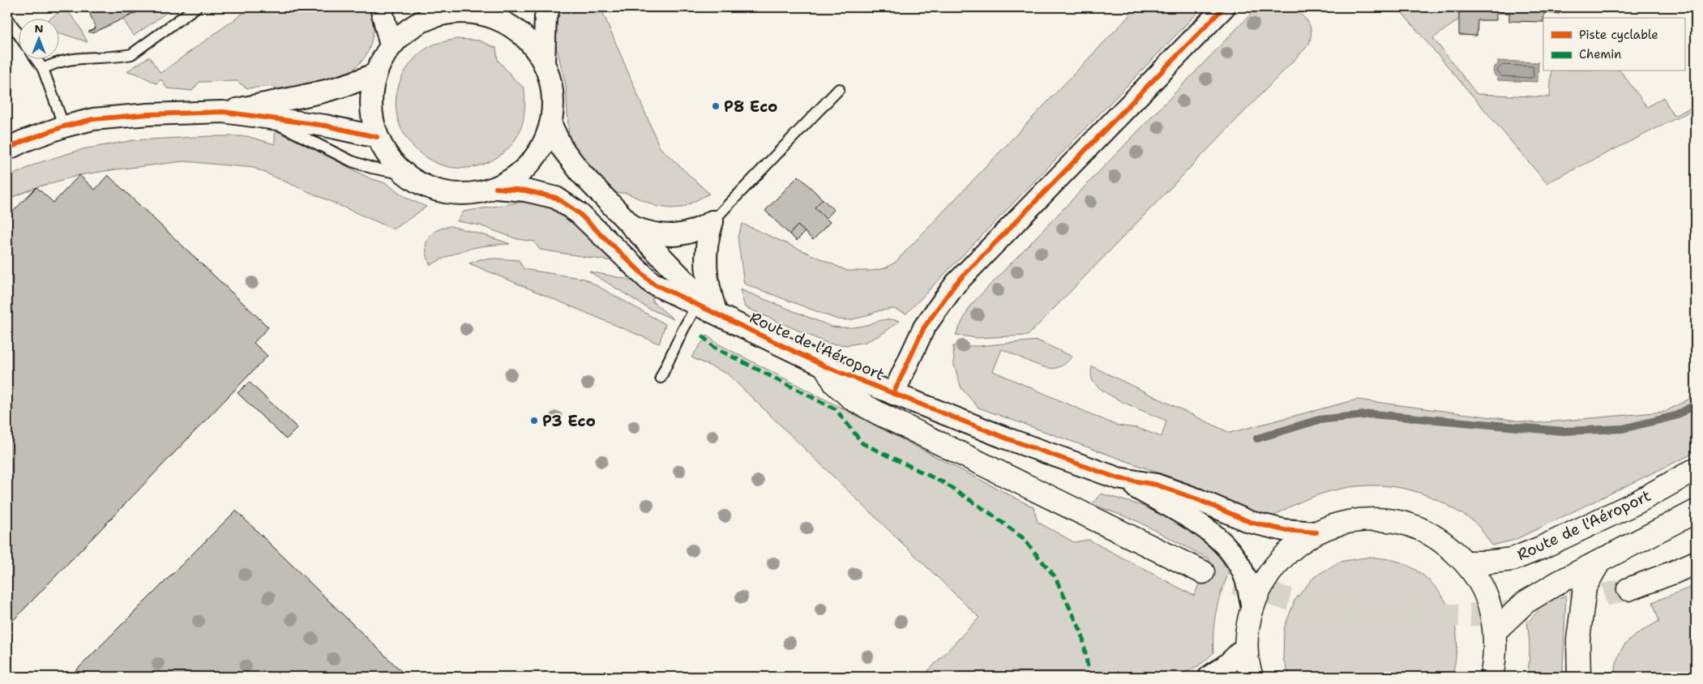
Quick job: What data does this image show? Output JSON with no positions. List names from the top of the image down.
{
  "streets": {
    "main road": ["Route de l'Aéroport"]
  },
  "places": ["P8 Eco", "P3 Eco"],
  "legend": ["Piste cyclable", "Chemin"],
  "north": "top"
}
